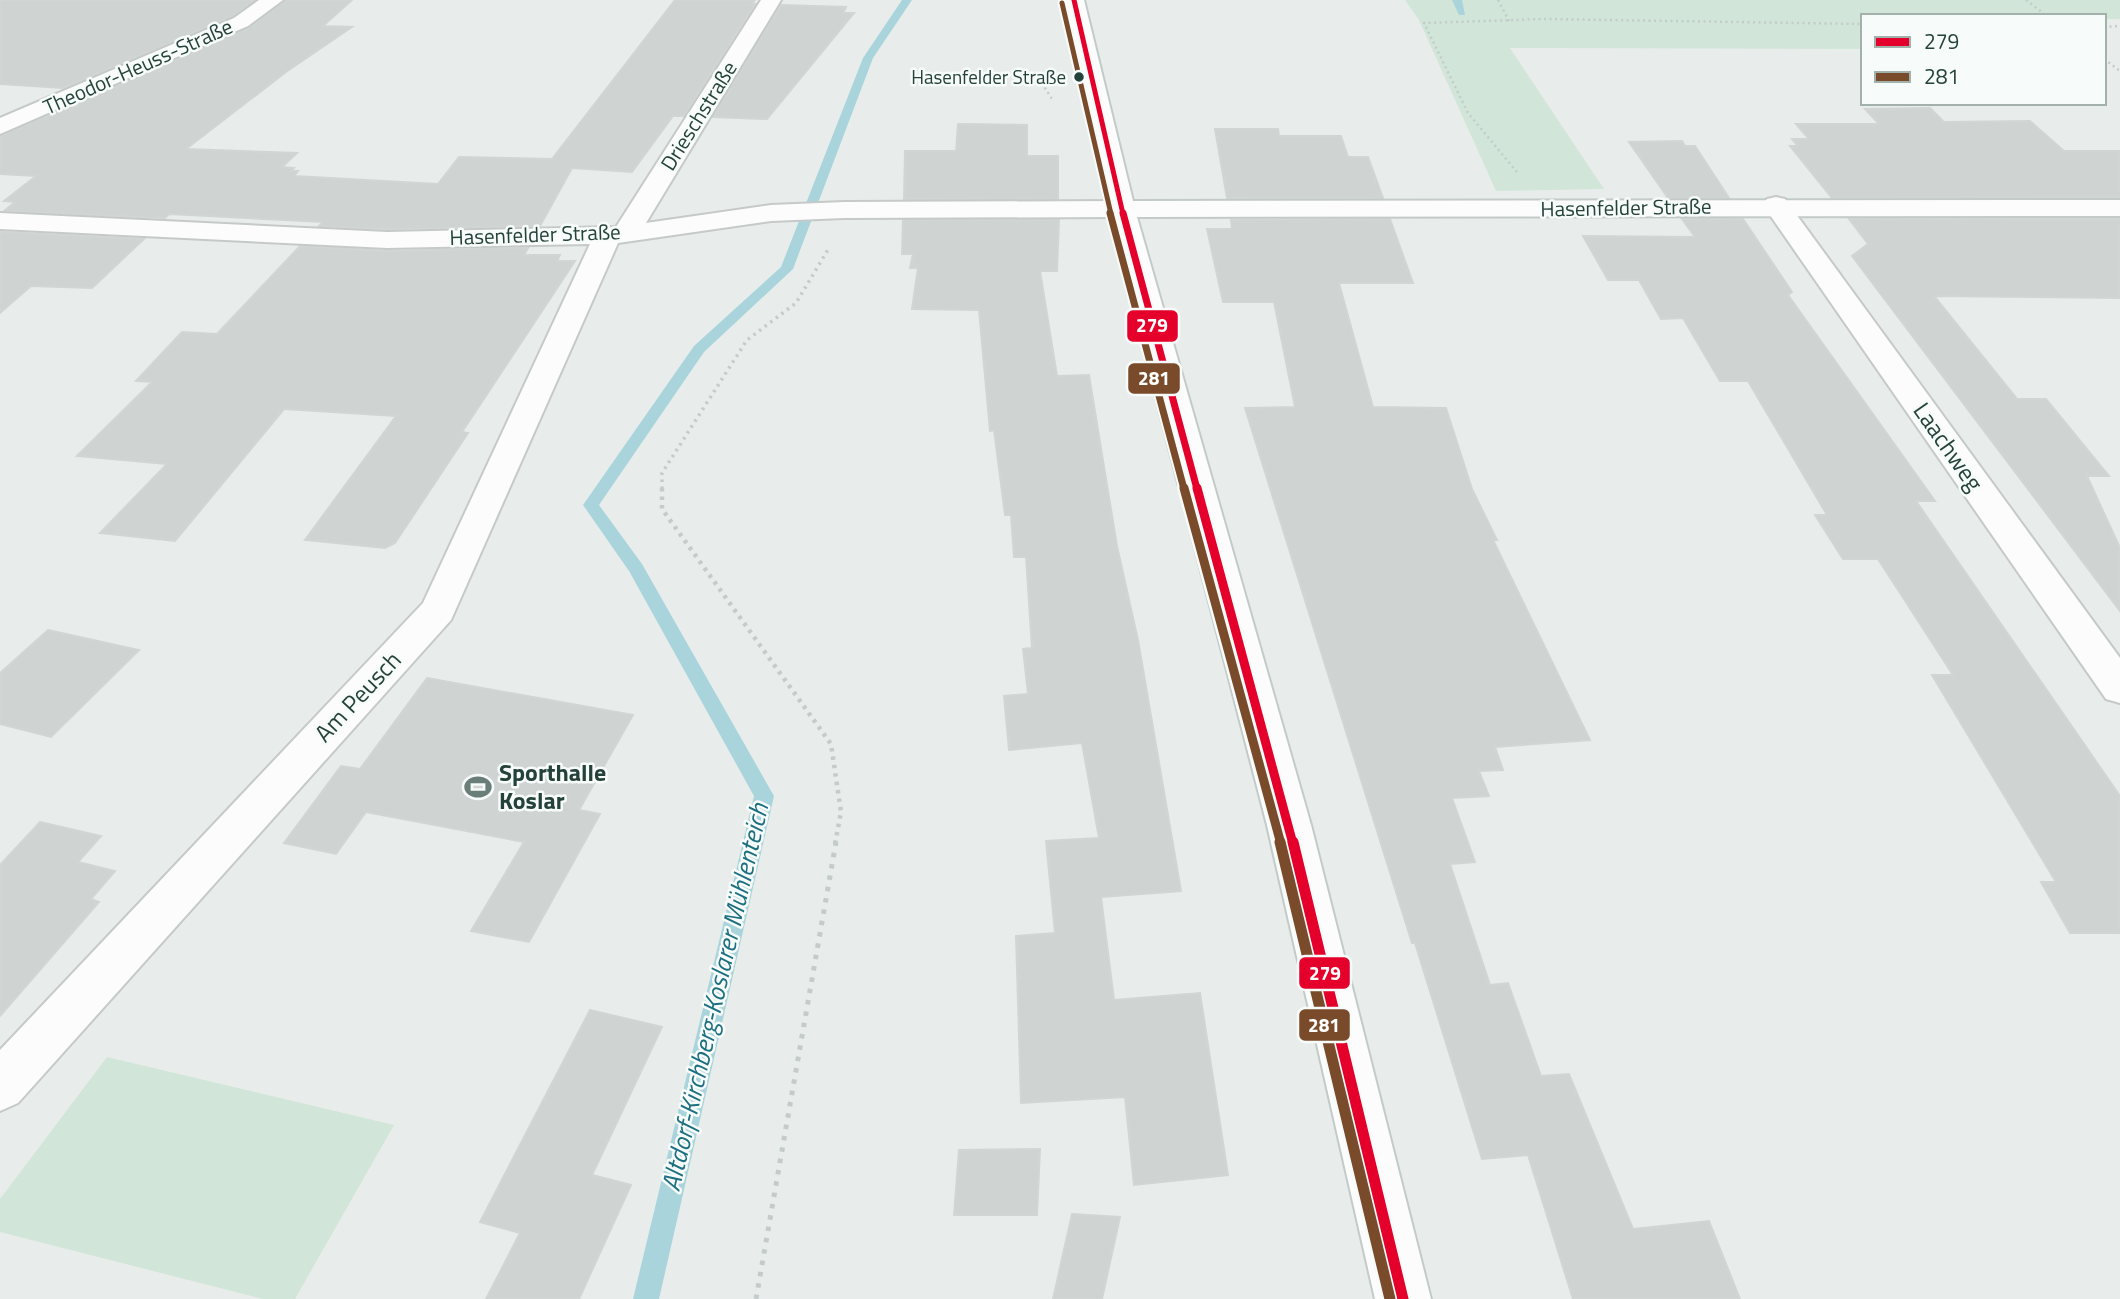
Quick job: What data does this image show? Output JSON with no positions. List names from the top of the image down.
{
  "streets": {
    "street": [
      "Theodor-Heuss-Straße",
      "Drieschstraße",
      "Hasenfelder Straße",
      "Laachweg",
      "Am Peusch"
    ]
  },
  "crossings": [
    ["Drieschstraße", "Hasenfelder Straße"],
    ["Drieschstraße", "Am Peusch"],
    ["Hasenfelder Straße", "Laachweg"],
    ["Hasenfelder Straße", "Am Peusch"]
  ],
  "water": ["Altdorf-Kirchberg-Koslarer Mühlenteich"],
  "places": {
    "other": ["Hasenfelder Straße"],
    "sports": ["Sporthalle Koslar"]
  },
  "lines": ["transit line 279", "transit line 281"],
  "legend": ["279", "281"]
}
